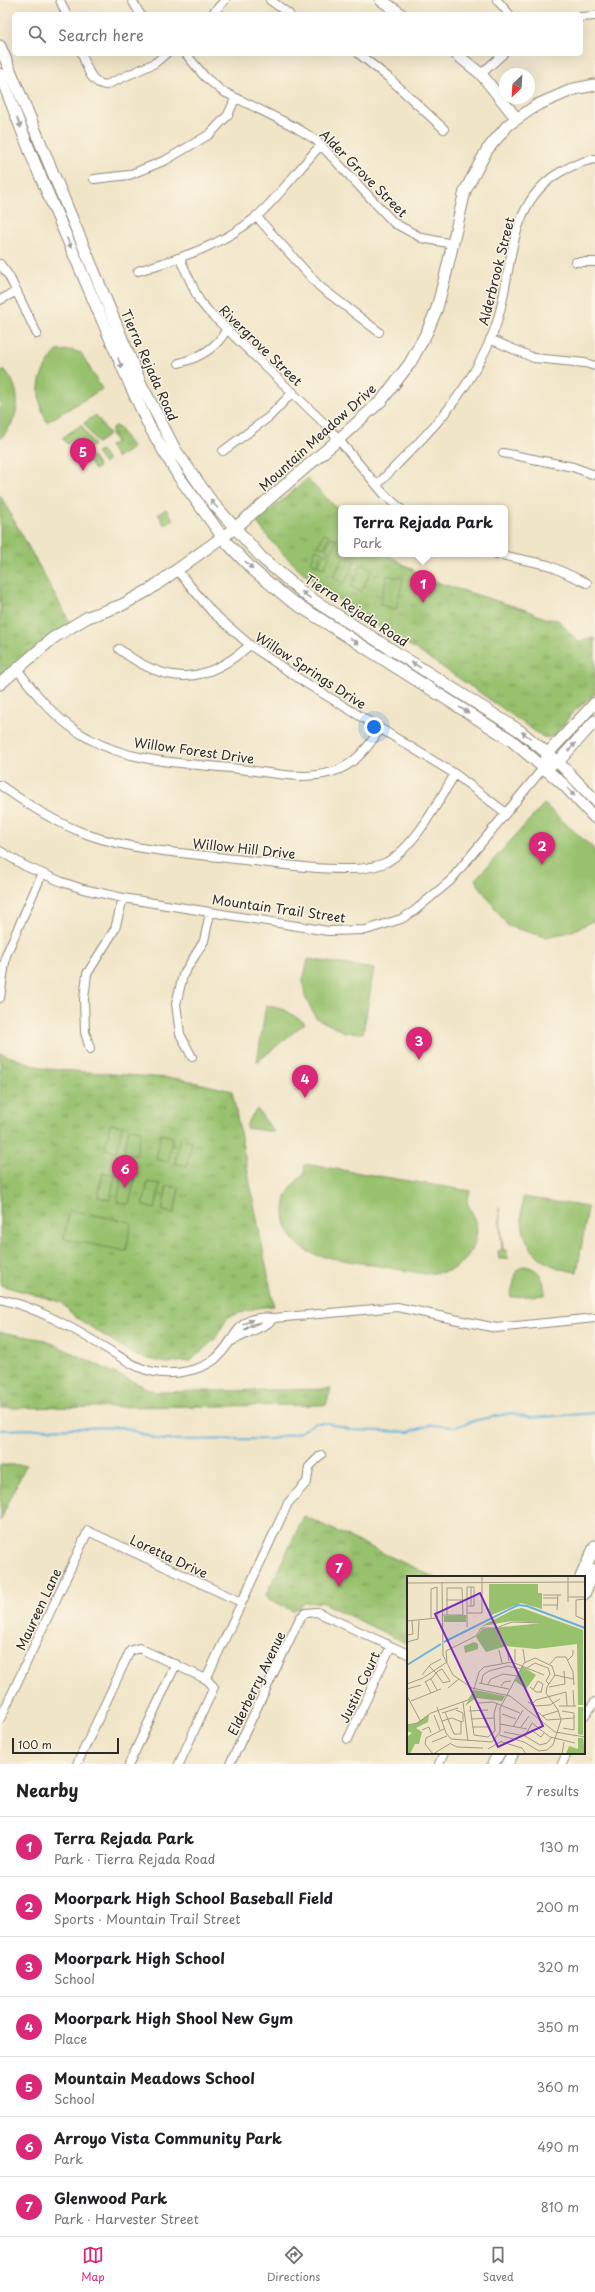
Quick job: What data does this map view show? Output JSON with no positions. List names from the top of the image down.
{
  "streets": {
    "main road": ["Tierra Rejada Road", "Mountain Meadow Drive", "Mountain Trail Street"],
    "street": [
      "Alder Grove Street",
      "Alderbrook Street",
      "Rivergrove Street",
      "Willow Springs Drive",
      "Willow Forest Drive",
      "Willow Hill Drive",
      "Loretta Drive",
      "Maureen Lane",
      "Elderberry Avenue",
      "Justin Court"
    ]
  },
  "crossings": [
    ["Alder Grove Street", "Mountain Meadow Drive"],
    ["Alderbrook Street", "Rivergrove Street"],
    ["Rivergrove Street", "Mountain Meadow Drive"],
    ["Tierra Rejada Road", "Mountain Meadow Drive"],
    ["Tierra Rejada Road", "Mountain Trail Street"],
    ["Mountain Meadow Drive", "Willow Springs Drive"],
    ["Mountain Meadow Drive", "Willow Forest Drive"],
    ["Willow Springs Drive", "Willow Forest Drive"],
    ["Willow Springs Drive", "Willow Hill Drive"],
    ["Willow Springs Drive", "Mountain Trail Street"],
    ["Loretta Drive", "Maureen Lane"],
    ["Elderberry Avenue", "Justin Court"]
  ],
  "scale_bar": "100 m",
  "north": "bottom left",
  "page": {
    "search": "Search here",
    "pins": [
      "5",
      "1",
      "2",
      "3",
      "4",
      "6",
      "7"
    ],
    "popup": ["Terra Rejada Park", "Park"],
    "scale": "100 m",
    "heading": ["Nearby", "7 results"],
    "list": [
      {
        "mark": "1",
        "name": "Terra Rejada Park",
        "note": "Park · Tierra Rejada Road",
        "value": "130 m"
      },
      {
        "mark": "2",
        "name": "Moorpark High School Baseball Field",
        "note": "Sports · Mountain Trail Street",
        "value": "200 m"
      },
      {
        "mark": "3",
        "name": "Moorpark High School",
        "note": "School",
        "value": "320 m"
      },
      {
        "mark": "4",
        "name": "Moorpark High Shool New Gym",
        "note": "Place",
        "value": "350 m"
      },
      {
        "mark": "5",
        "name": "Mountain Meadows School",
        "note": "School",
        "value": "360 m"
      },
      {
        "mark": "6",
        "name": "Arroyo Vista Community Park",
        "note": "Park",
        "value": "490 m"
      },
      {
        "mark": "7",
        "name": "Glenwood Park",
        "note": "Park · Harvester Street",
        "value": "810 m"
      }
    ],
    "nav": ["Map", "Directions", "Saved"]
  }
}
